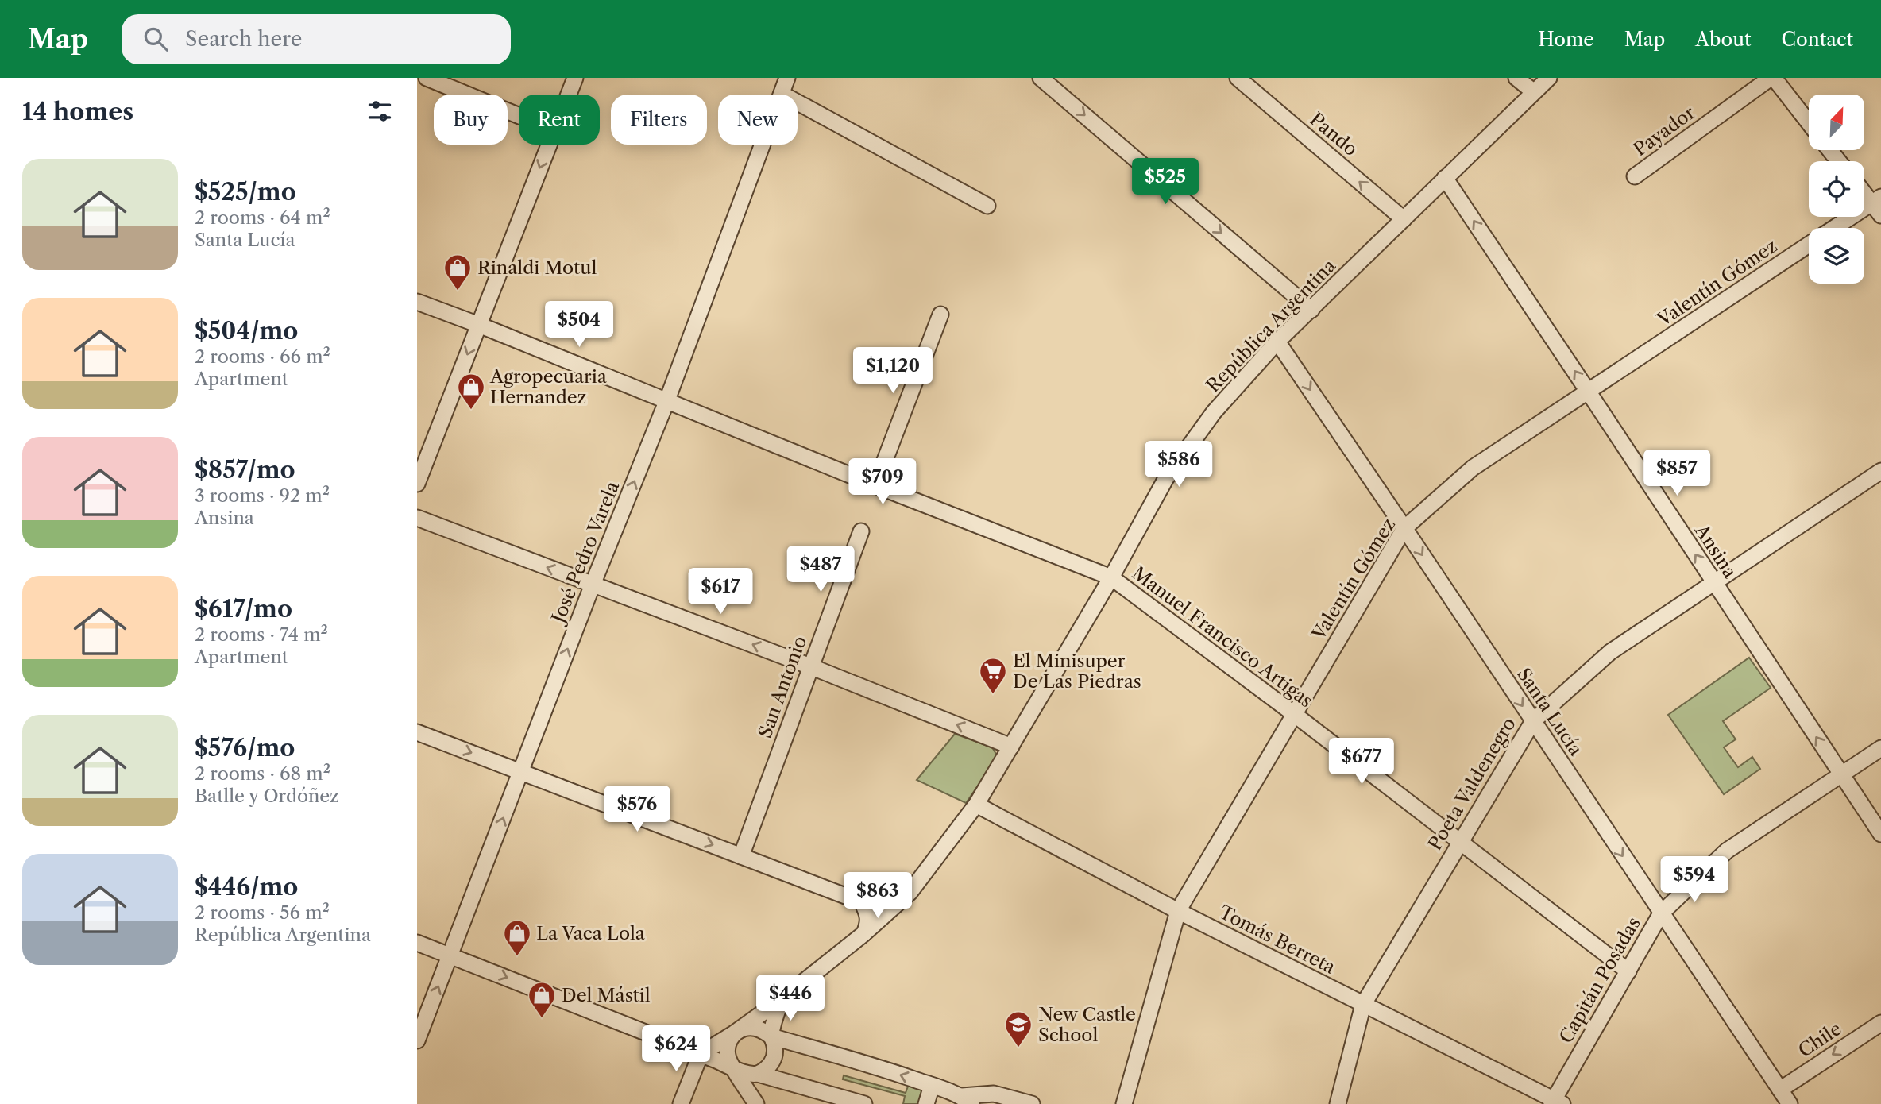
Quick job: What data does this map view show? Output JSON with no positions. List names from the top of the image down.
{
  "streets": {
    "street": [
      "Payador",
      "Pando",
      "Valentín Gómez",
      "República Argentina",
      "Ansina",
      "José Pedro Varela",
      "Manuel Francisco Artigas",
      "San Antonio",
      "Santa Lucía",
      "Poeta Valdenegro",
      "Tomás Berreta",
      "Capitán Posadas",
      "Chile"
    ]
  },
  "crossings": [
    ["Pando", "República Argentina"],
    ["Valentín Gómez", "Ansina"],
    ["Valentín Gómez", "Manuel Francisco Artigas"],
    ["Valentín Gómez", "Santa Lucía"],
    ["Valentín Gómez", "Tomás Berreta"],
    ["República Argentina", "Ansina"],
    ["República Argentina", "Manuel Francisco Artigas"],
    ["República Argentina", "Santa Lucía"],
    ["República Argentina", "Tomás Berreta"],
    ["Ansina", "Poeta Valdenegro"],
    ["Ansina", "Capitán Posadas"],
    ["José Pedro Varela", "Manuel Francisco Artigas"],
    ["Manuel Francisco Artigas", "Poeta Valdenegro"],
    ["Manuel Francisco Artigas", "Capitán Posadas"],
    ["Santa Lucía", "Poeta Valdenegro"],
    ["Santa Lucía", "Capitán Posadas"],
    ["Santa Lucía", "Chile"],
    ["Poeta Valdenegro", "Tomás Berreta"],
    ["Tomás Berreta", "Capitán Posadas"]
  ],
  "one_way": [
    "Ansina",
    "José Pedro Varela",
    "Santa Lucía",
    "Chile"
  ],
  "places": {
    "shop": [
      "Rinaldi Motul",
      "Agropecuaria Hernandez",
      "La Vaca Lola",
      "Del Mástil"
    ],
    "supermarket": ["El Minisuper De Las Piedras"],
    "school or university": ["New Castle School"]
  },
  "north": "top right",
  "page": {
    "header": "Map",
    "search": "Search here",
    "nav": [
      "Home",
      "Map",
      "About",
      "Contact"
    ],
    "heading": "14 homes",
    "chip": [
      "Buy",
      "Rent",
      "Filters",
      "New"
    ],
    "list": [
      {
        "name": "$525/mo",
        "note": "2 rooms · 64 m² · Santa Lucía"
      },
      {
        "name": "$504/mo",
        "note": "2 rooms · 66 m² · Apartment"
      },
      {
        "name": "$857/mo",
        "note": "3 rooms · 92 m² · Ansina"
      },
      {
        "name": "$617/mo",
        "note": "2 rooms · 74 m² · Apartment"
      },
      {
        "name": "$576/mo",
        "note": "2 rooms · 68 m² · Batlle y Ordóñez"
      },
      {
        "name": "$446/mo",
        "note": "2 rooms · 56 m² · República Argentina"
      }
    ],
    "price": [
      "$525",
      "$504",
      "$1,120",
      "$586",
      "$857",
      "$709",
      "$487",
      "$617",
      "$677",
      "$576",
      "$594",
      "$863",
      "$446",
      "$624"
    ]
  }
}
